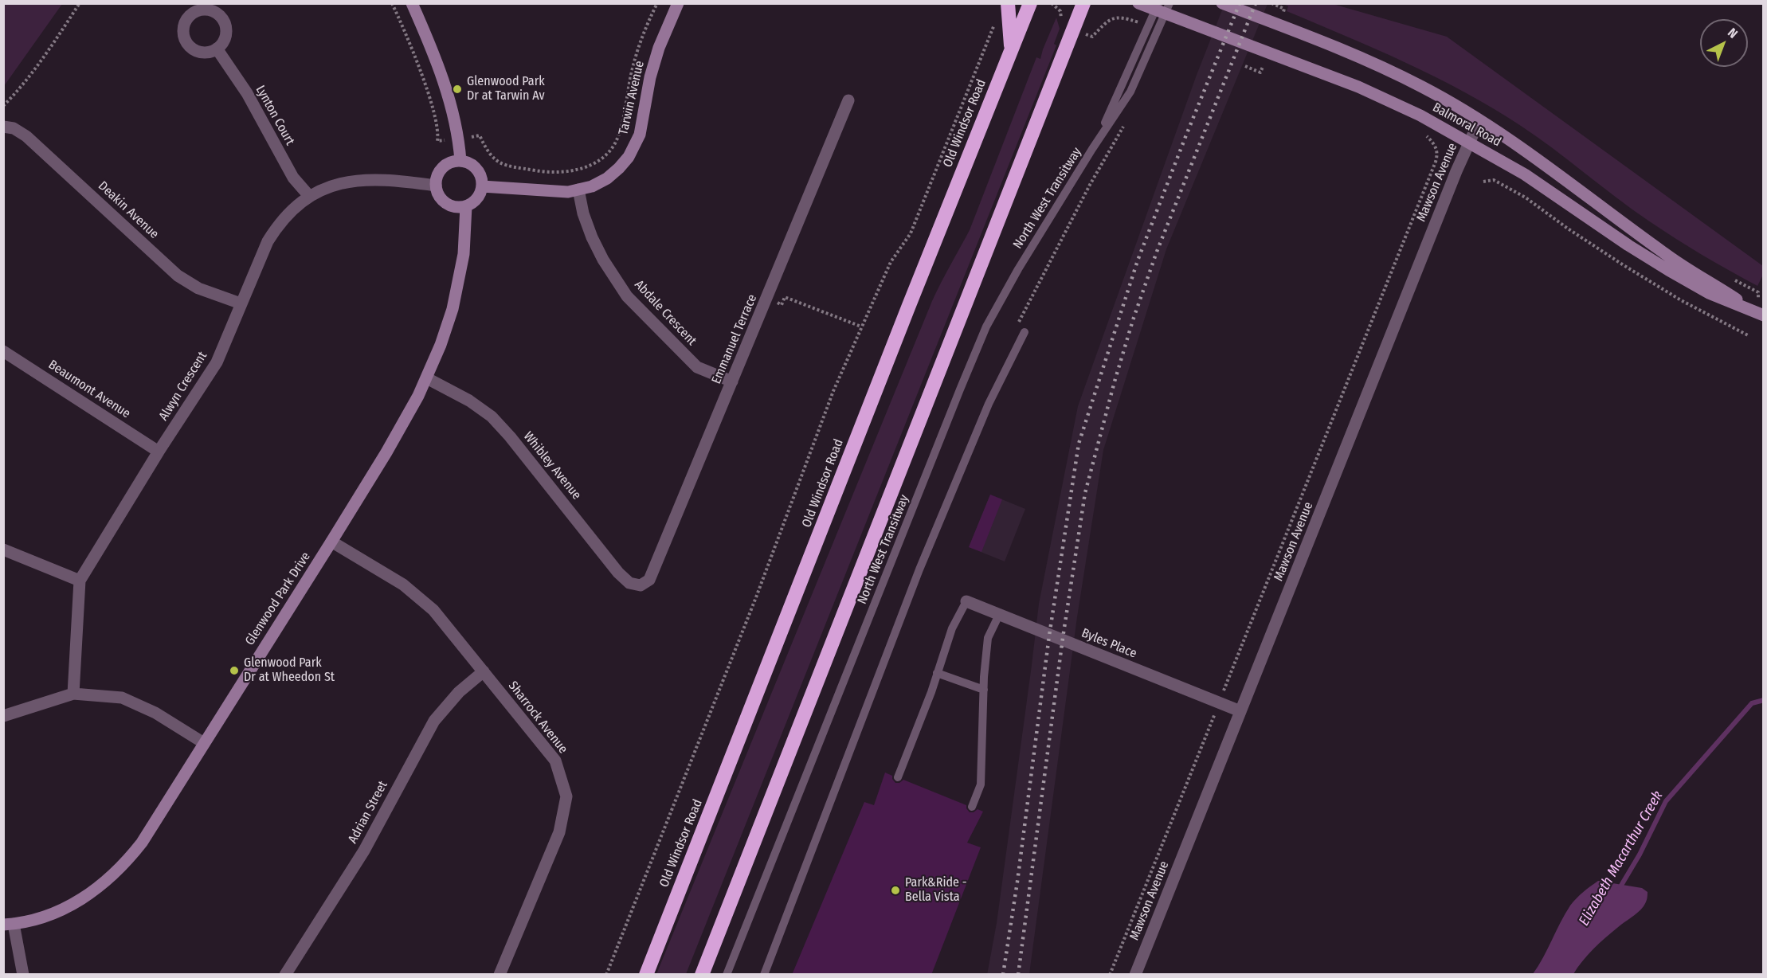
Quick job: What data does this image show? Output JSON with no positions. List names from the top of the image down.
{
  "streets": {
    "highway": ["Old Windsor Road"],
    "street": [
      "Tarwin Avenue",
      "Lynton Court",
      "Balmoral Road",
      "Mawson Avenue",
      "Deakin Avenue",
      "Abdale Crescent",
      "Emmanuel Terrace",
      "Alwyn Crescent",
      "Beaumont Avenue",
      "Whibley Avenue",
      "Glenwood Park Drive",
      "Byles Place",
      "Sharrock Avenue",
      "Adrian Street"
    ],
    "lane": ["North West Transitway"]
  },
  "crossings": [
    ["Tarwin Avenue", "Abdale Crescent"],
    ["Tarwin Avenue", "Alwyn Crescent"],
    ["Tarwin Avenue", "Glenwood Park Drive"],
    ["Lynton Court", "Alwyn Crescent"],
    ["Balmoral Road", "Mawson Avenue"],
    ["Balmoral Road", "North West Transitway"],
    ["Mawson Avenue", "Byles Place"],
    ["Deakin Avenue", "Alwyn Crescent"],
    ["Abdale Crescent", "Emmanuel Terrace"],
    ["Emmanuel Terrace", "Whibley Avenue"],
    ["Alwyn Crescent", "Beaumont Avenue"],
    ["Alwyn Crescent", "Glenwood Park Drive"],
    ["Whibley Avenue", "Glenwood Park Drive"],
    ["Glenwood Park Drive", "Sharrock Avenue"],
    ["Sharrock Avenue", "Adrian Street"]
  ],
  "water": ["Elizabeth Macarthur Creek"],
  "places": ["Glenwood Park Dr at Tarwin Av", "Glenwood Park Dr at Wheedon St", "Park&Ride - Bella Vista"],
  "north": "top right"
}
